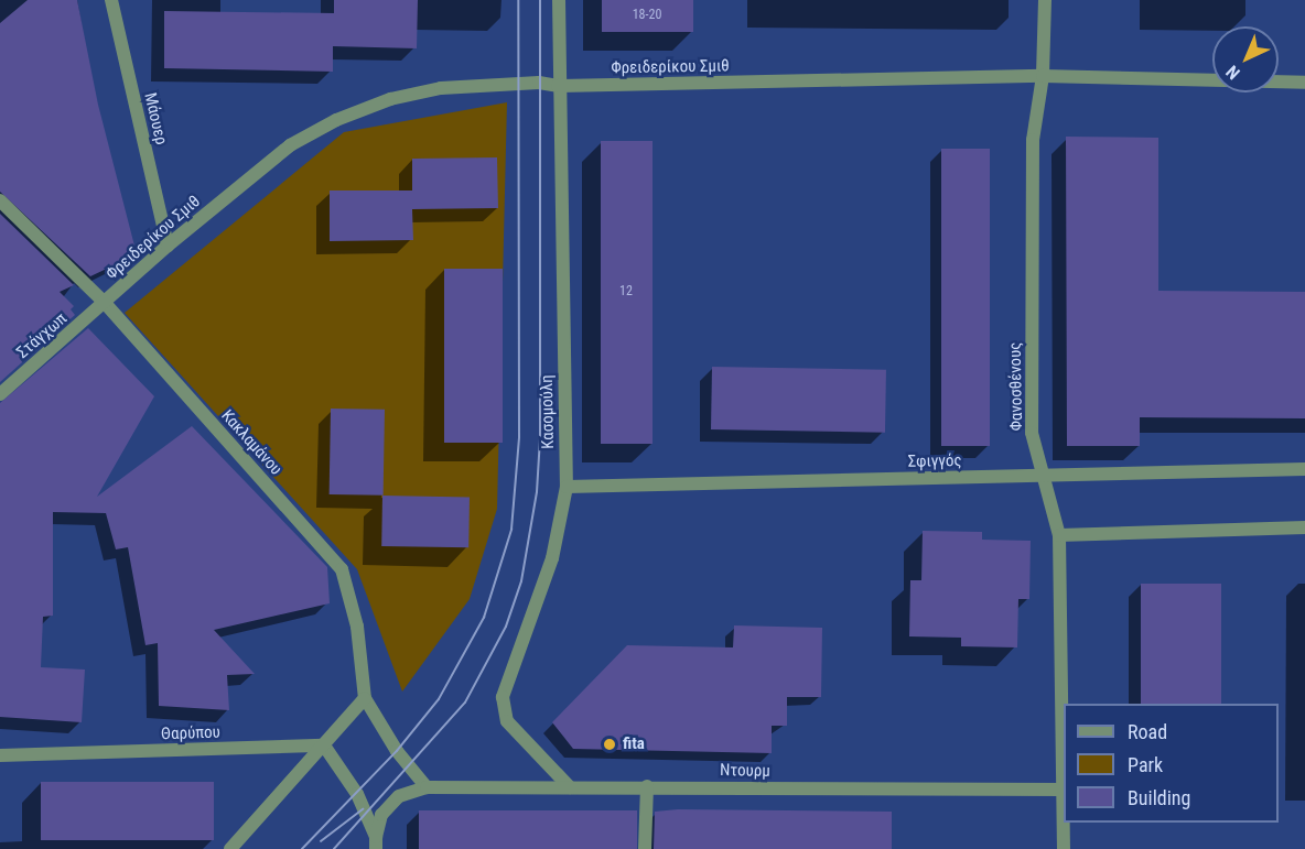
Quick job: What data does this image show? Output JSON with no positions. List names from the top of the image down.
{
  "streets": {
    "street": [
      "Φρειδερίκου Σμιθ",
      "Μάουερ",
      "Στάγχωπ",
      "Φανοσθένους",
      "Κασομούλη",
      "Κακλαμάνου",
      "Σφιγγός",
      "Θαρύπου",
      "Ντουρμ"
    ]
  },
  "crossings": [
    ["Φρειδερίκου Σμιθ", "Μάουερ"],
    ["Φρειδερίκου Σμιθ", "Στάγχωπ"],
    ["Φρειδερίκου Σμιθ", "Φανοσθένους"],
    ["Φρειδερίκου Σμιθ", "Κασομούλη"],
    ["Φρειδερίκου Σμιθ", "Κακλαμάνου"],
    ["Στάγχωπ", "Κακλαμάνου"],
    ["Φανοσθένους", "Σφιγγός"],
    ["Φανοσθένους", "Ντουρμ"],
    ["Κασομούλη", "Σφιγγός"],
    ["Κασομούλη", "Ντουρμ"],
    ["Κακλαμάνου", "Ντουρμ"]
  ],
  "places": ["fita"],
  "house_numbers": ["18-20", "12"],
  "legend": ["Road", "Park", "Building"],
  "north": "bottom left"
}
